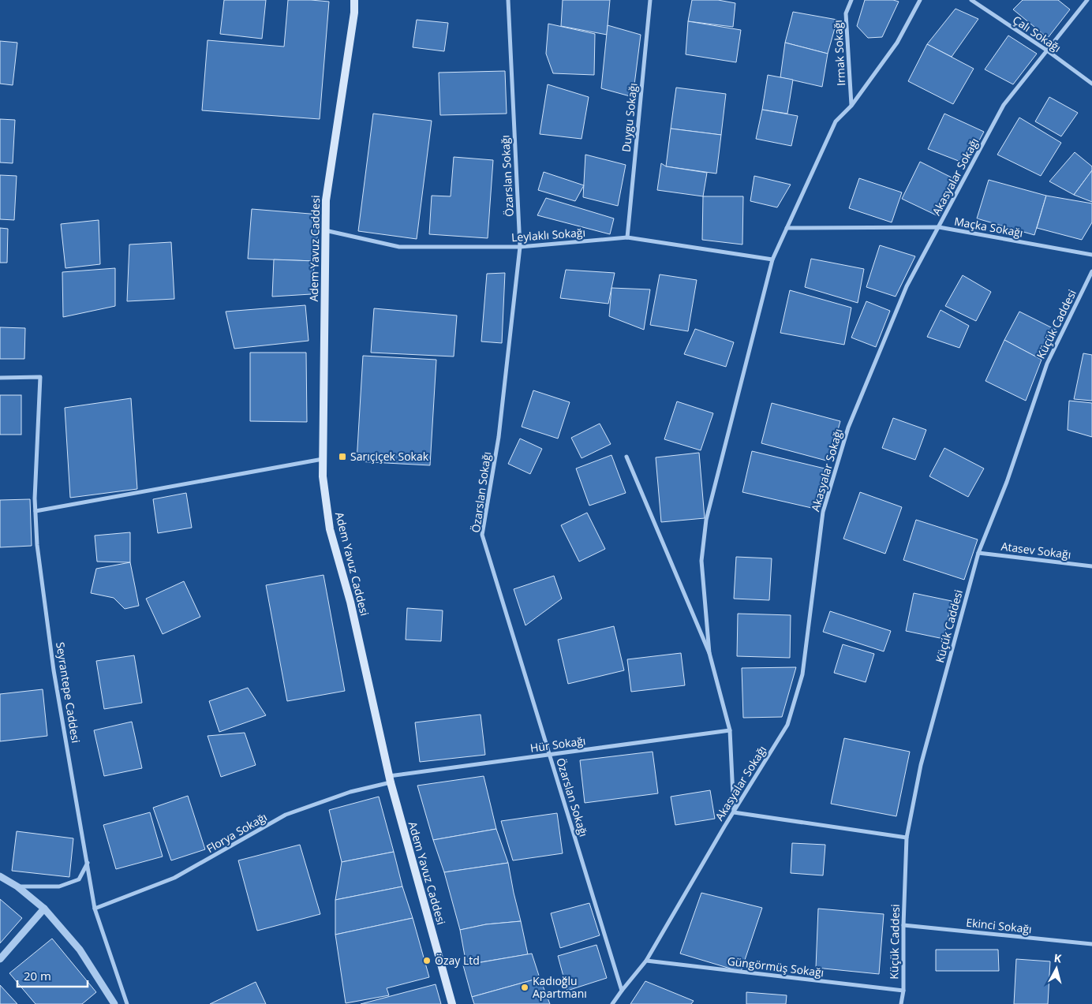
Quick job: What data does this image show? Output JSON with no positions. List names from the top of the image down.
{
  "streets": {
    "main road": ["Adem Yavuz Caddesi"],
    "street": [
      "Çalı Sokağı",
      "Irmak Sokağı",
      "Duygu Sokağı",
      "Özarslan Sokağı",
      "Akasyalar Sokağı",
      "Maçka Sokağı",
      "Leylaklı Sokağı",
      "Küçük Caddesi",
      "Atasev Sokağı",
      "Seyrantepe Caddesi",
      "Hür Sokağı",
      "Florya Sokağı",
      "Ekinci Sokağı",
      "Güngörmüş Sokağı"
    ]
  },
  "crossings": [
    ["Çalı Sokağı", "Akasyalar Sokağı"],
    ["Duygu Sokağı", "Leylaklı Sokağı"],
    ["Özarslan Sokağı", "Akasyalar Sokağı"],
    ["Özarslan Sokağı", "Leylaklı Sokağı"],
    ["Özarslan Sokağı", "Hür Sokağı"],
    ["Akasyalar Sokağı", "Maçka Sokağı"],
    ["Akasyalar Sokağı", "Güngörmüş Sokağı"],
    ["Leylaklı Sokağı", "Adem Yavuz Caddesi"],
    ["Adem Yavuz Caddesi", "Hür Sokağı"],
    ["Adem Yavuz Caddesi", "Florya Sokağı"],
    ["Küçük Caddesi", "Atasev Sokağı"],
    ["Küçük Caddesi", "Ekinci Sokağı"],
    ["Küçük Caddesi", "Güngörmüş Sokağı"],
    ["Seyrantepe Caddesi", "Florya Sokağı"],
    ["Hür Sokağı", "Florya Sokağı"]
  ],
  "places": {
    "transit": ["Sarıçiçek Sokak"],
    "other": ["Özay Ltd", "Kadıoğlu Apartmanı"]
  },
  "scale_bar": "20 m",
  "north": "top"
}
